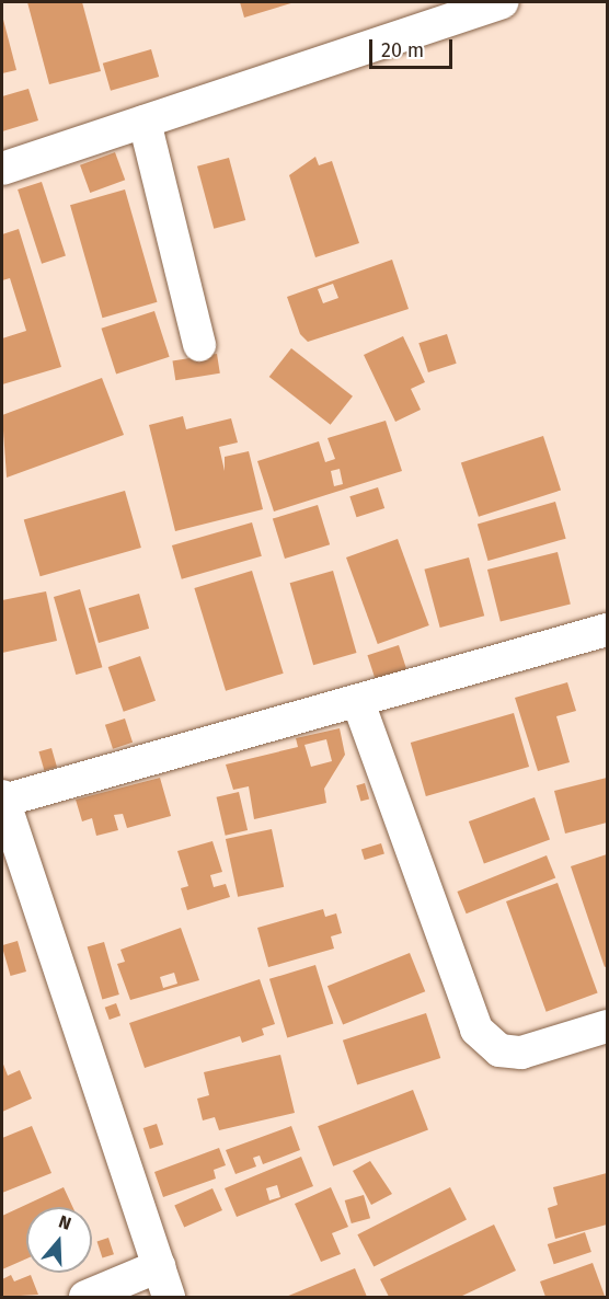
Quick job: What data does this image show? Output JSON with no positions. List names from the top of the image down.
{
  "scale_bar": "20 m",
  "north": "top"
}
